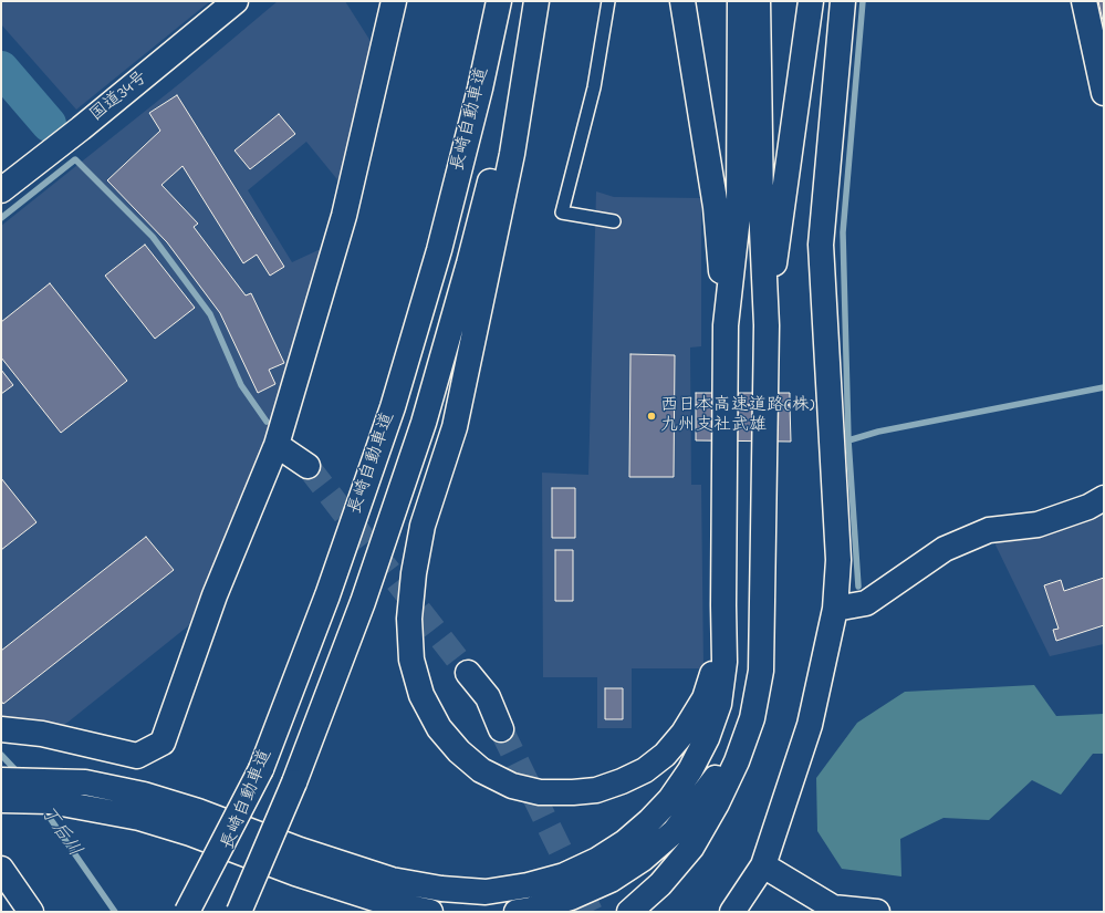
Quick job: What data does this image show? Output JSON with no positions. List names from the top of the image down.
{
  "streets": {
    "main road": ["国道34号", "長崎自動車道"]
  },
  "water": ["丁后川"],
  "places": ["西日本高速道路(株) 九州支社武雄"]
}
